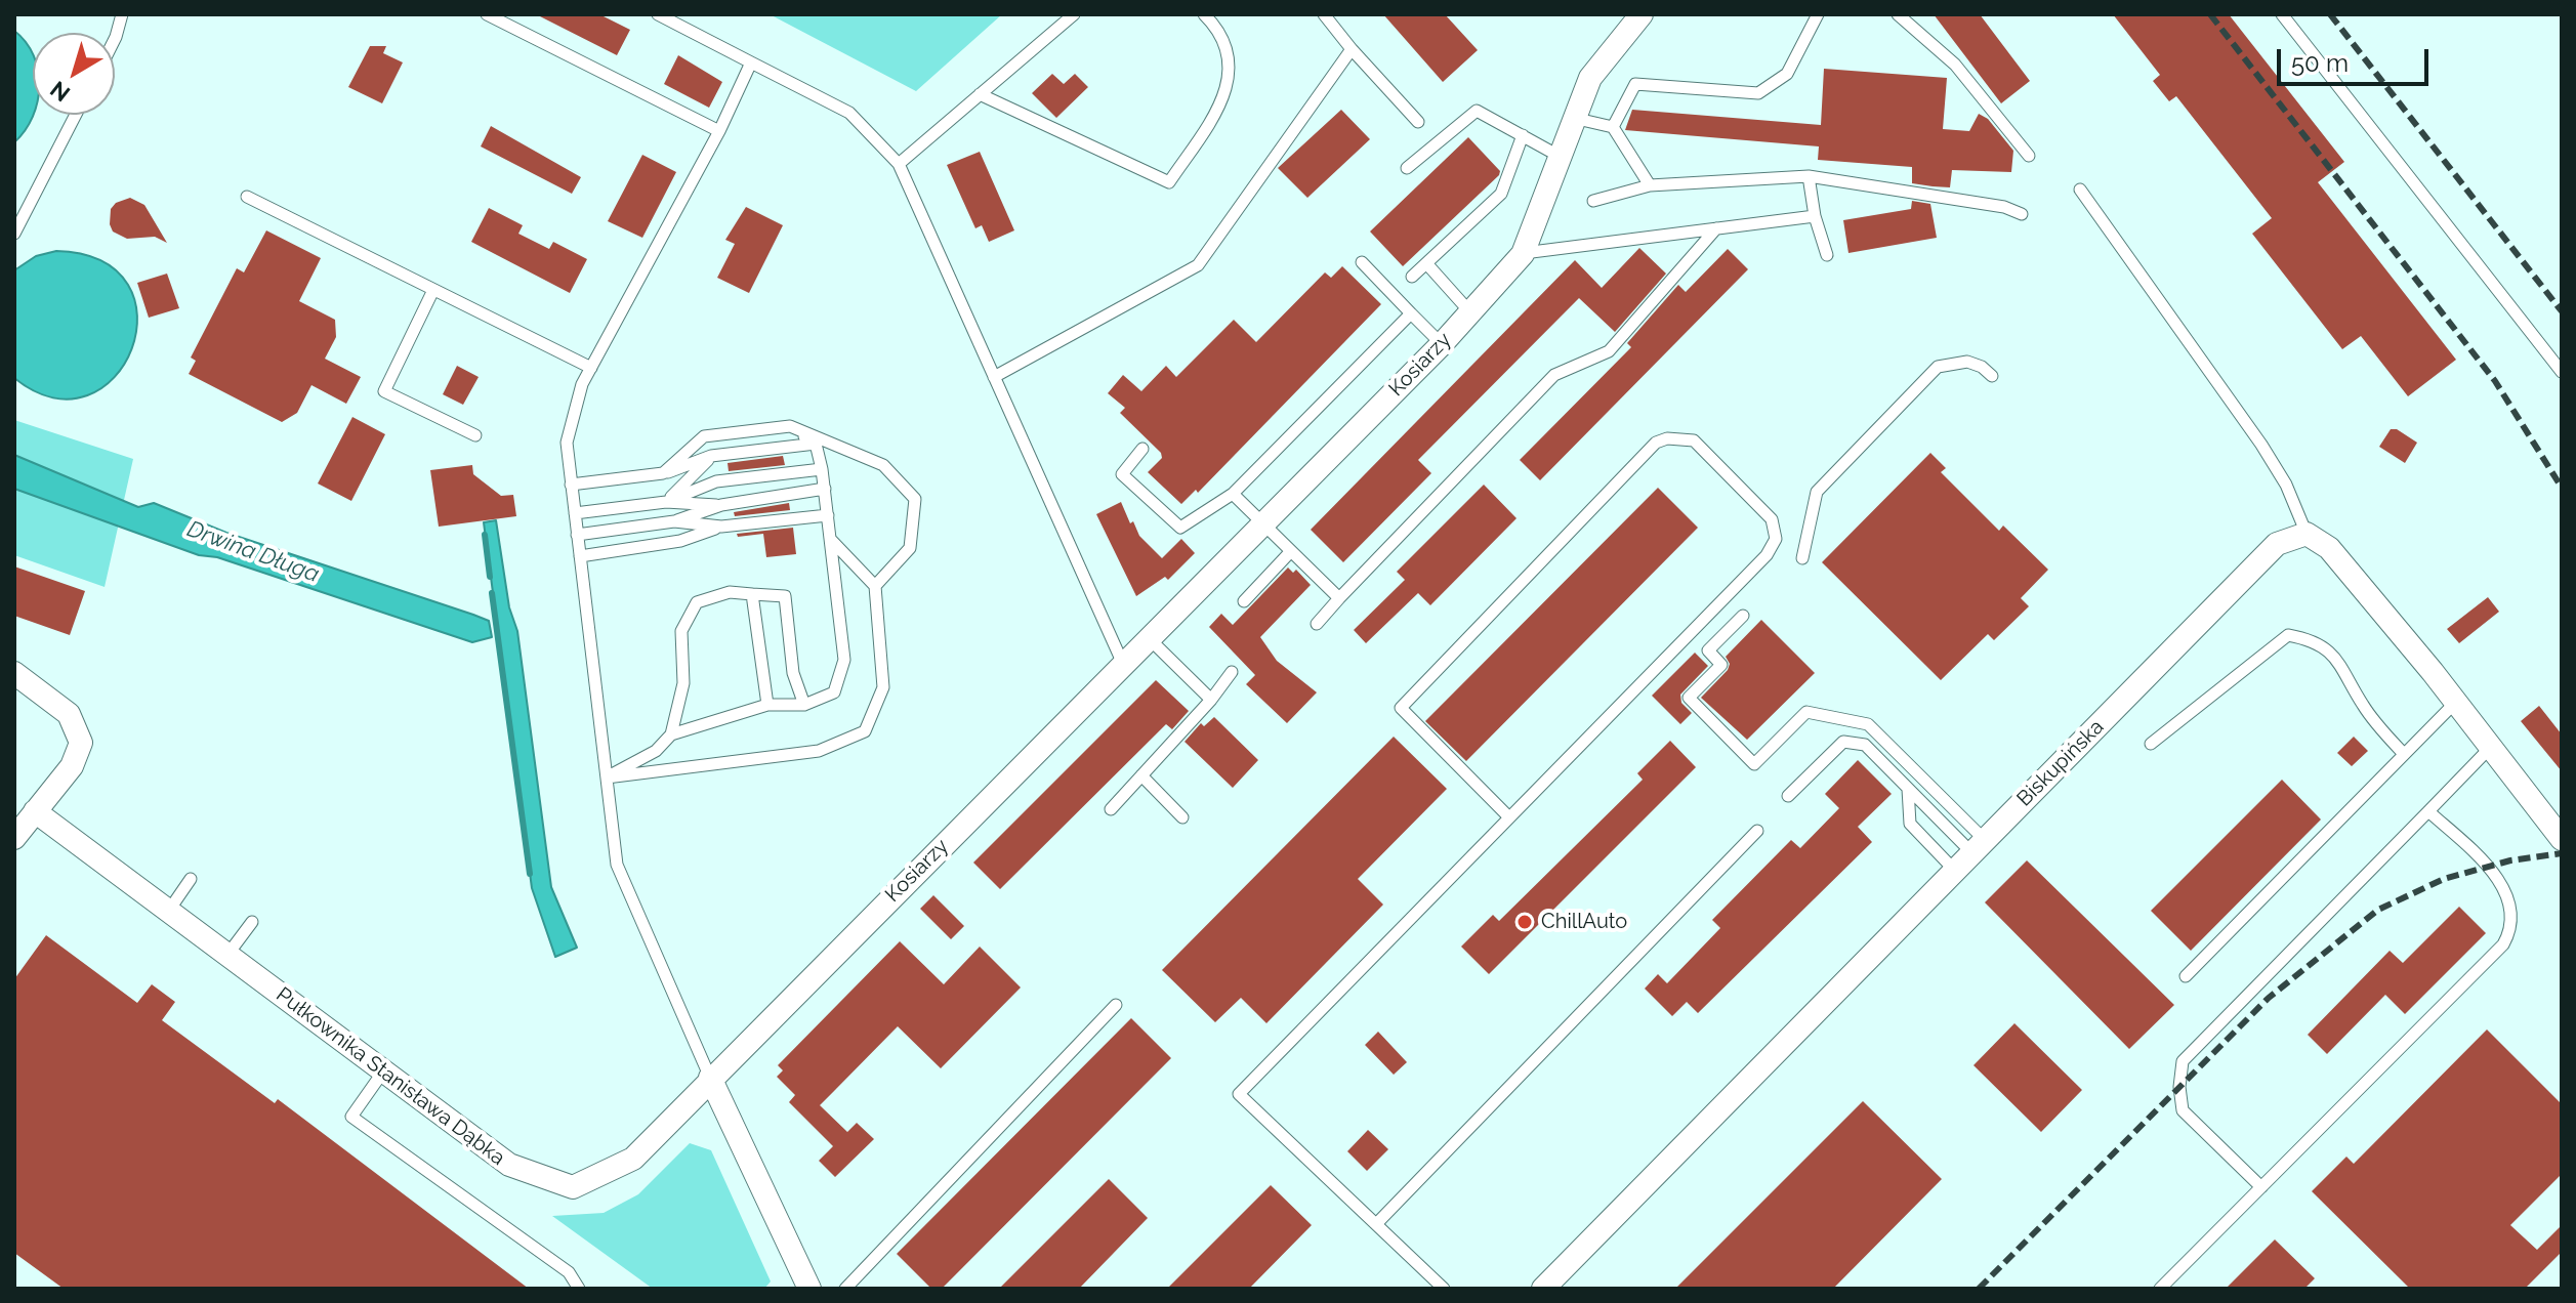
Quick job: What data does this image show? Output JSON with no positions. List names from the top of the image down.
{
  "streets": {
    "street": ["Kosiarzy", "Biskupińska", "Pułkownika Stanisława Dąbka"]
  },
  "crossings": [
    ["Kosiarzy", "Pułkownika Stanisława Dąbka"]
  ],
  "water": ["Drwina Długa"],
  "places": ["ChillAuto"],
  "scale_bar": "50 m",
  "north": "bottom left"
}
